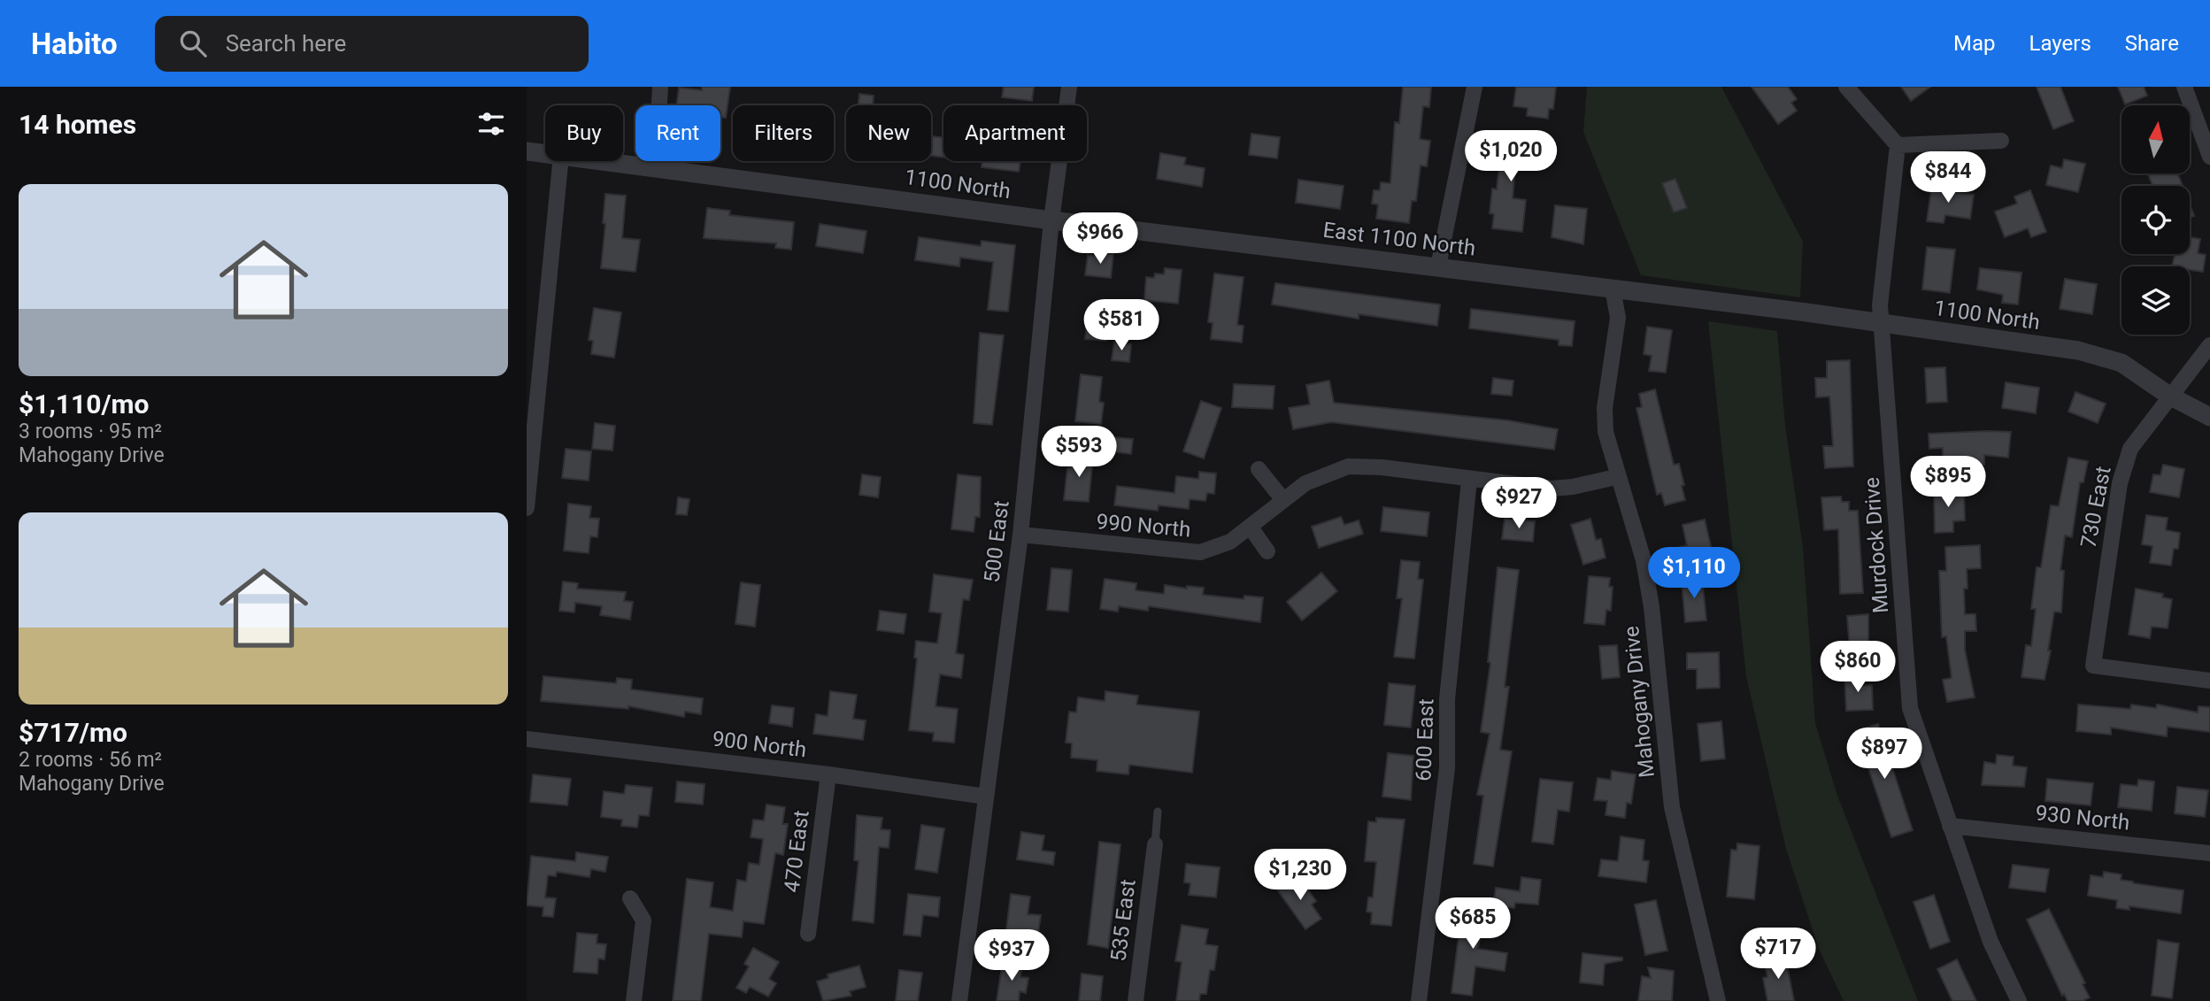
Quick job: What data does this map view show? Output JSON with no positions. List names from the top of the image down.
{
  "streets": {
    "street": [
      "1100 North",
      "East 1100 North",
      "730 East",
      "990 North",
      "500 East",
      "Murdock Drive",
      "Mahogany Drive",
      "600 East",
      "900 North",
      "930 North",
      "470 East",
      "535 East"
    ]
  },
  "crossings": [
    ["1100 North", "East 1100 North"],
    ["1100 North", "730 East"],
    ["1100 North", "500 East"],
    ["1100 North", "Murdock Drive"],
    ["East 1100 North", "500 East"],
    ["East 1100 North", "Mahogany Drive"],
    ["990 North", "500 East"],
    ["990 North", "Mahogany Drive"],
    ["990 North", "600 East"],
    ["500 East", "900 North"],
    ["Murdock Drive", "930 North"],
    ["900 North", "470 East"]
  ],
  "north": "top",
  "page": {
    "header": "Habito",
    "search": "Search here",
    "nav": ["Map", "Layers", "Share"],
    "heading": "14 homes",
    "chip": [
      "Buy",
      "Rent",
      "Filters",
      "New",
      "Apartment"
    ],
    "price": [
      "$1,020",
      "$844",
      "$966",
      "$581",
      "$593",
      "$895",
      "$927",
      "$1,110",
      "$860",
      "$897",
      "$1,230",
      "$685",
      "$717",
      "$937"
    ],
    "list": [
      {
        "name": "$1,110/mo",
        "note": "3 rooms · 95 m² · Mahogany Drive"
      },
      {
        "name": "$717/mo",
        "note": "2 rooms · 56 m² · Mahogany Drive"
      }
    ]
  }
}
